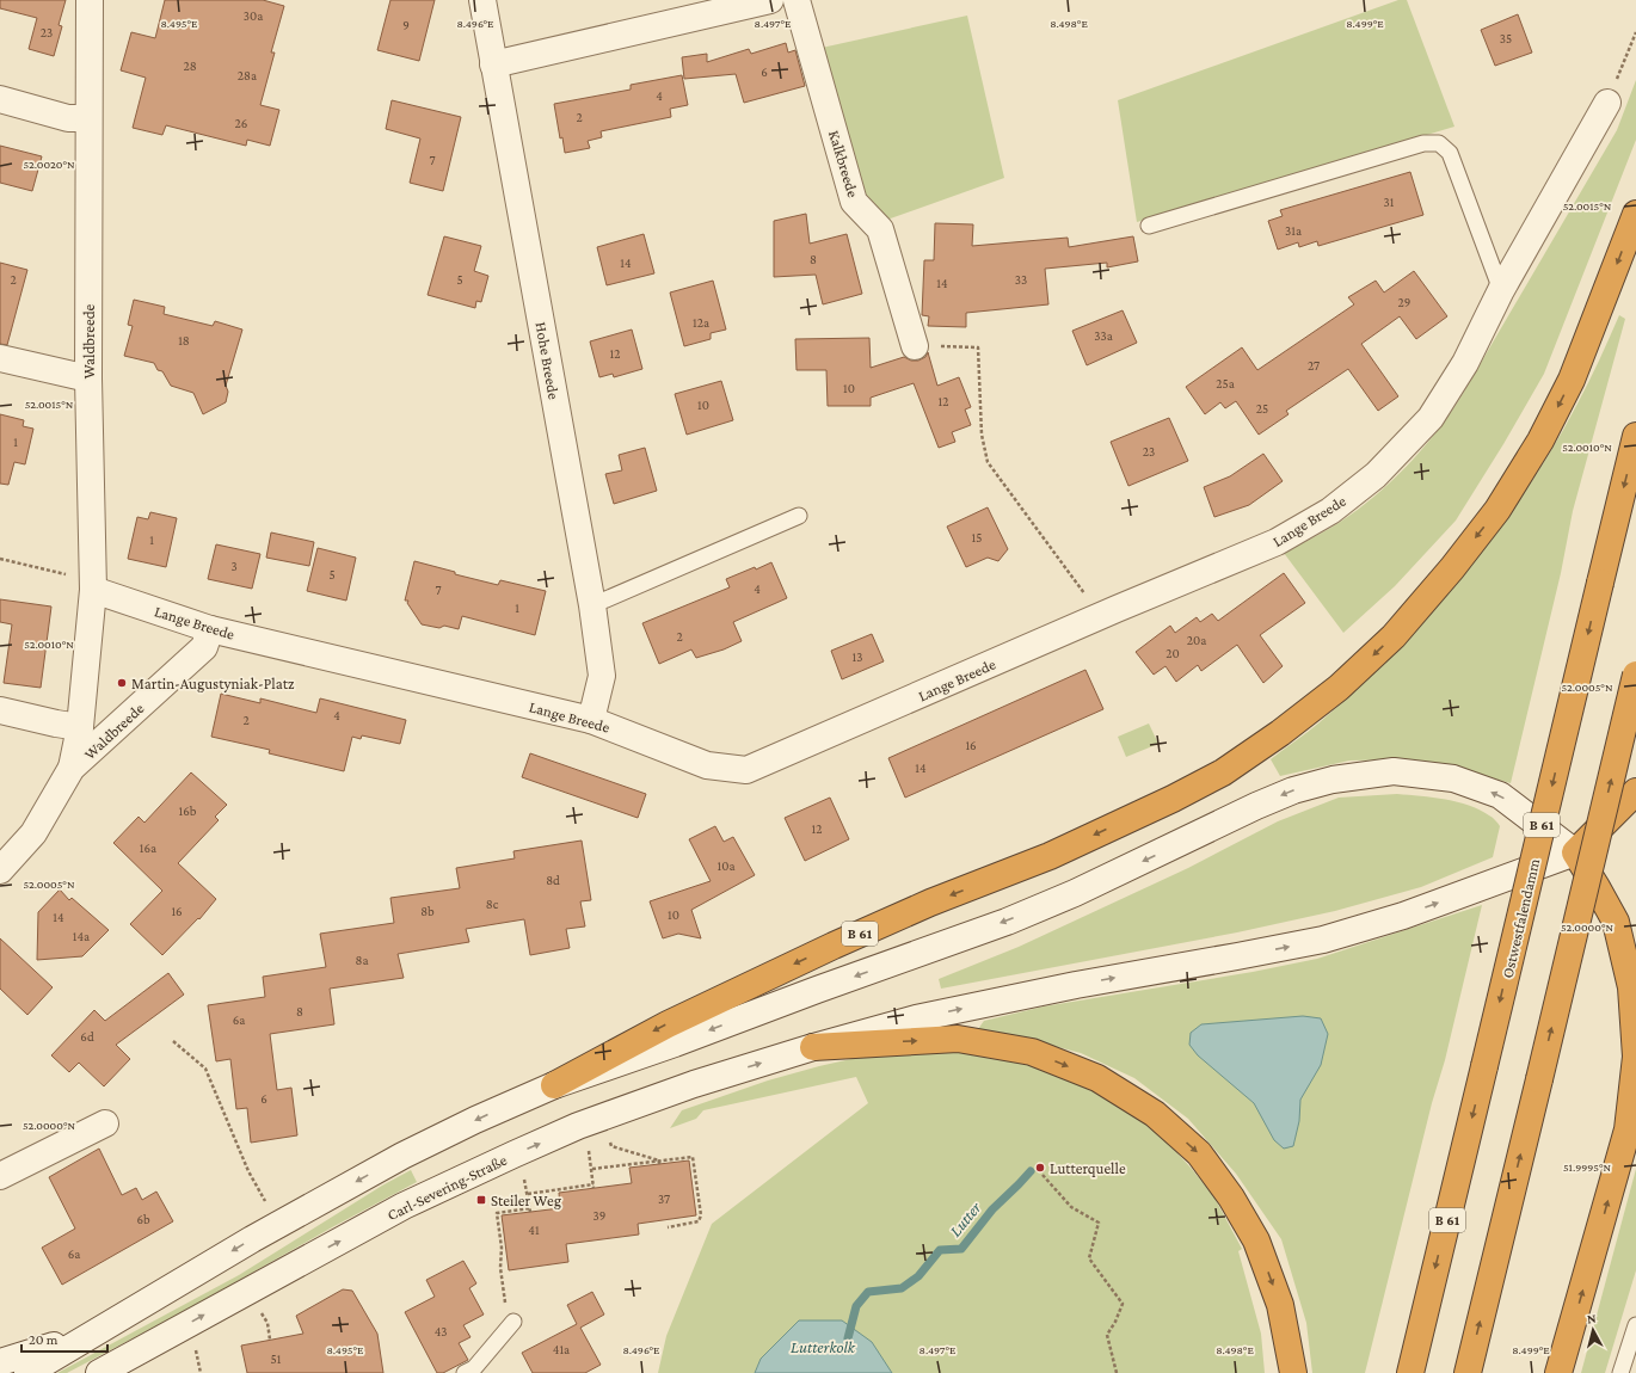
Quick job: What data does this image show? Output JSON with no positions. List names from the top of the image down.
{
  "streets": {
    "highway": ["B 61", "Ostwestfalendamm"],
    "street": [
      "Kalkbreede",
      "Waldbreede",
      "Hohe Breede",
      "Lange Breede",
      "Carl-Severing-Straße"
    ]
  },
  "crossings": [
    ["Waldbreede", "Lange Breede"],
    ["Hohe Breede", "Lange Breede"]
  ],
  "water": ["Lutter", "Lutterkolk"],
  "places": {
    "other": ["Martin-Augustyniak-Platz", "Lutterquelle"],
    "transit": ["Steiler Weg"]
  },
  "house_numbers": [
    "30a",
    "9",
    "23",
    "35",
    "28",
    "6",
    "28a",
    "4",
    "2",
    "26",
    "7",
    "31",
    "31a",
    "8",
    "14",
    "2",
    "5",
    "33",
    "14",
    "29",
    "12a",
    "33a",
    "18",
    "12",
    "27",
    "25a",
    "10",
    "12",
    "10",
    "25",
    "1",
    "23",
    "15",
    "1",
    "3",
    "5",
    "4",
    "7",
    "1",
    "2",
    "20a",
    "20",
    "13",
    "4",
    "2",
    "16",
    "14",
    "16b",
    "12",
    "16a",
    "10a",
    "8d",
    "8c",
    "16",
    "8b",
    "10",
    "14",
    "14a",
    "8a",
    "8",
    "6a",
    "6d",
    "6",
    "37",
    "39",
    "6b",
    "41",
    "6a",
    "43",
    "41a",
    "51"
  ],
  "scale_bar": "20 m",
  "north": "top",
  "coordinates": [
    "8.495°E",
    "8.496°E",
    "8.497°E",
    "8.498°E",
    "8.499°E",
    "52.0020°N",
    "52.0015°N",
    "52.0010°N",
    "52.0005°N",
    "52.0000°N",
    "51.9995°N"
  ]
}
